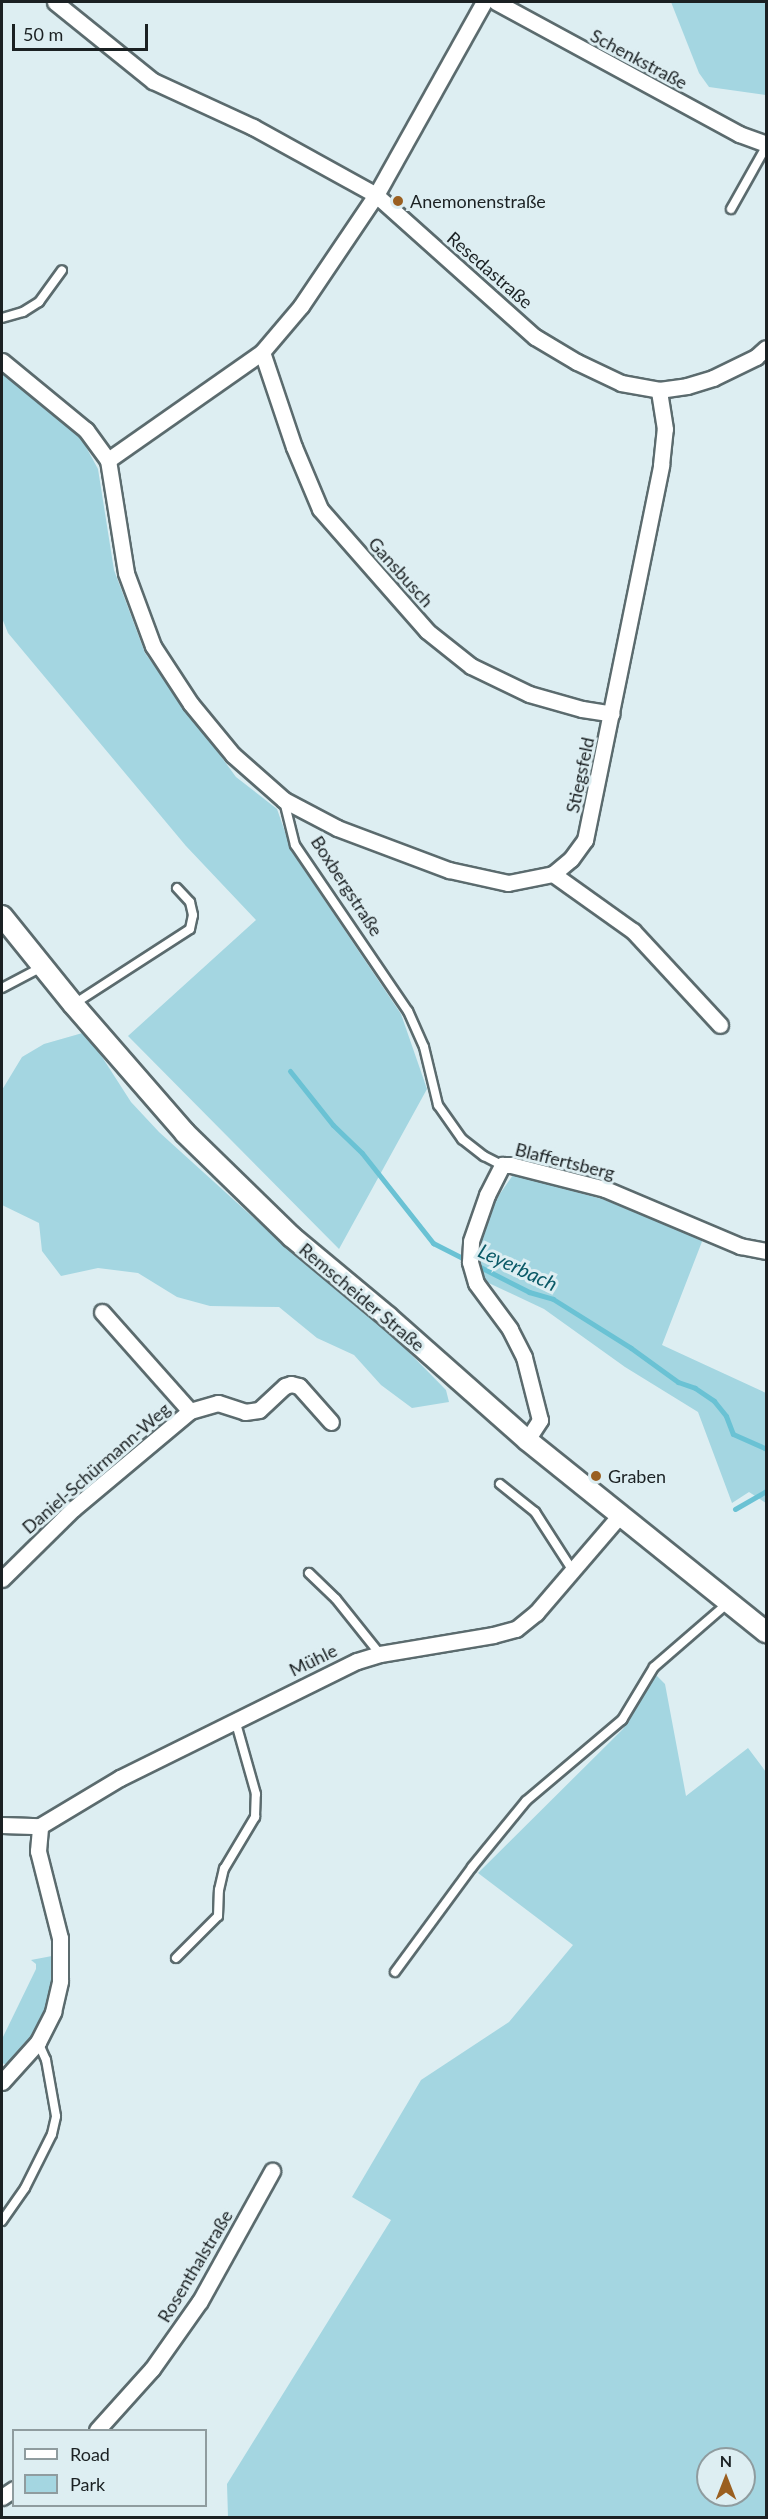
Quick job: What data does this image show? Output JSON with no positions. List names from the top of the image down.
{
  "streets": {
    "main road": ["Remscheider Straße"],
    "street": [
      "Schenkstraße",
      "Resedastraße",
      "Gansbusch",
      "Stiegsfeld",
      "Blaffertsberg",
      "Daniel-Schürmann-Weg",
      "Mühle",
      "Rosenthalstraße"
    ],
    "lane": ["Boxbergstraße"]
  },
  "crossings": [
    ["Resedastraße", "Stiegsfeld"],
    ["Gansbusch", "Stiegsfeld"],
    ["Boxbergstraße", "Blaffertsberg"],
    ["Blaffertsberg", "Remscheider Straße"],
    ["Remscheider Straße", "Mühle"]
  ],
  "water": ["Leyerbach"],
  "places": ["Anemonenstraße", "Graben"],
  "legend": ["Road", "Park"],
  "scale_bar": "50 m",
  "north": "top"
}
